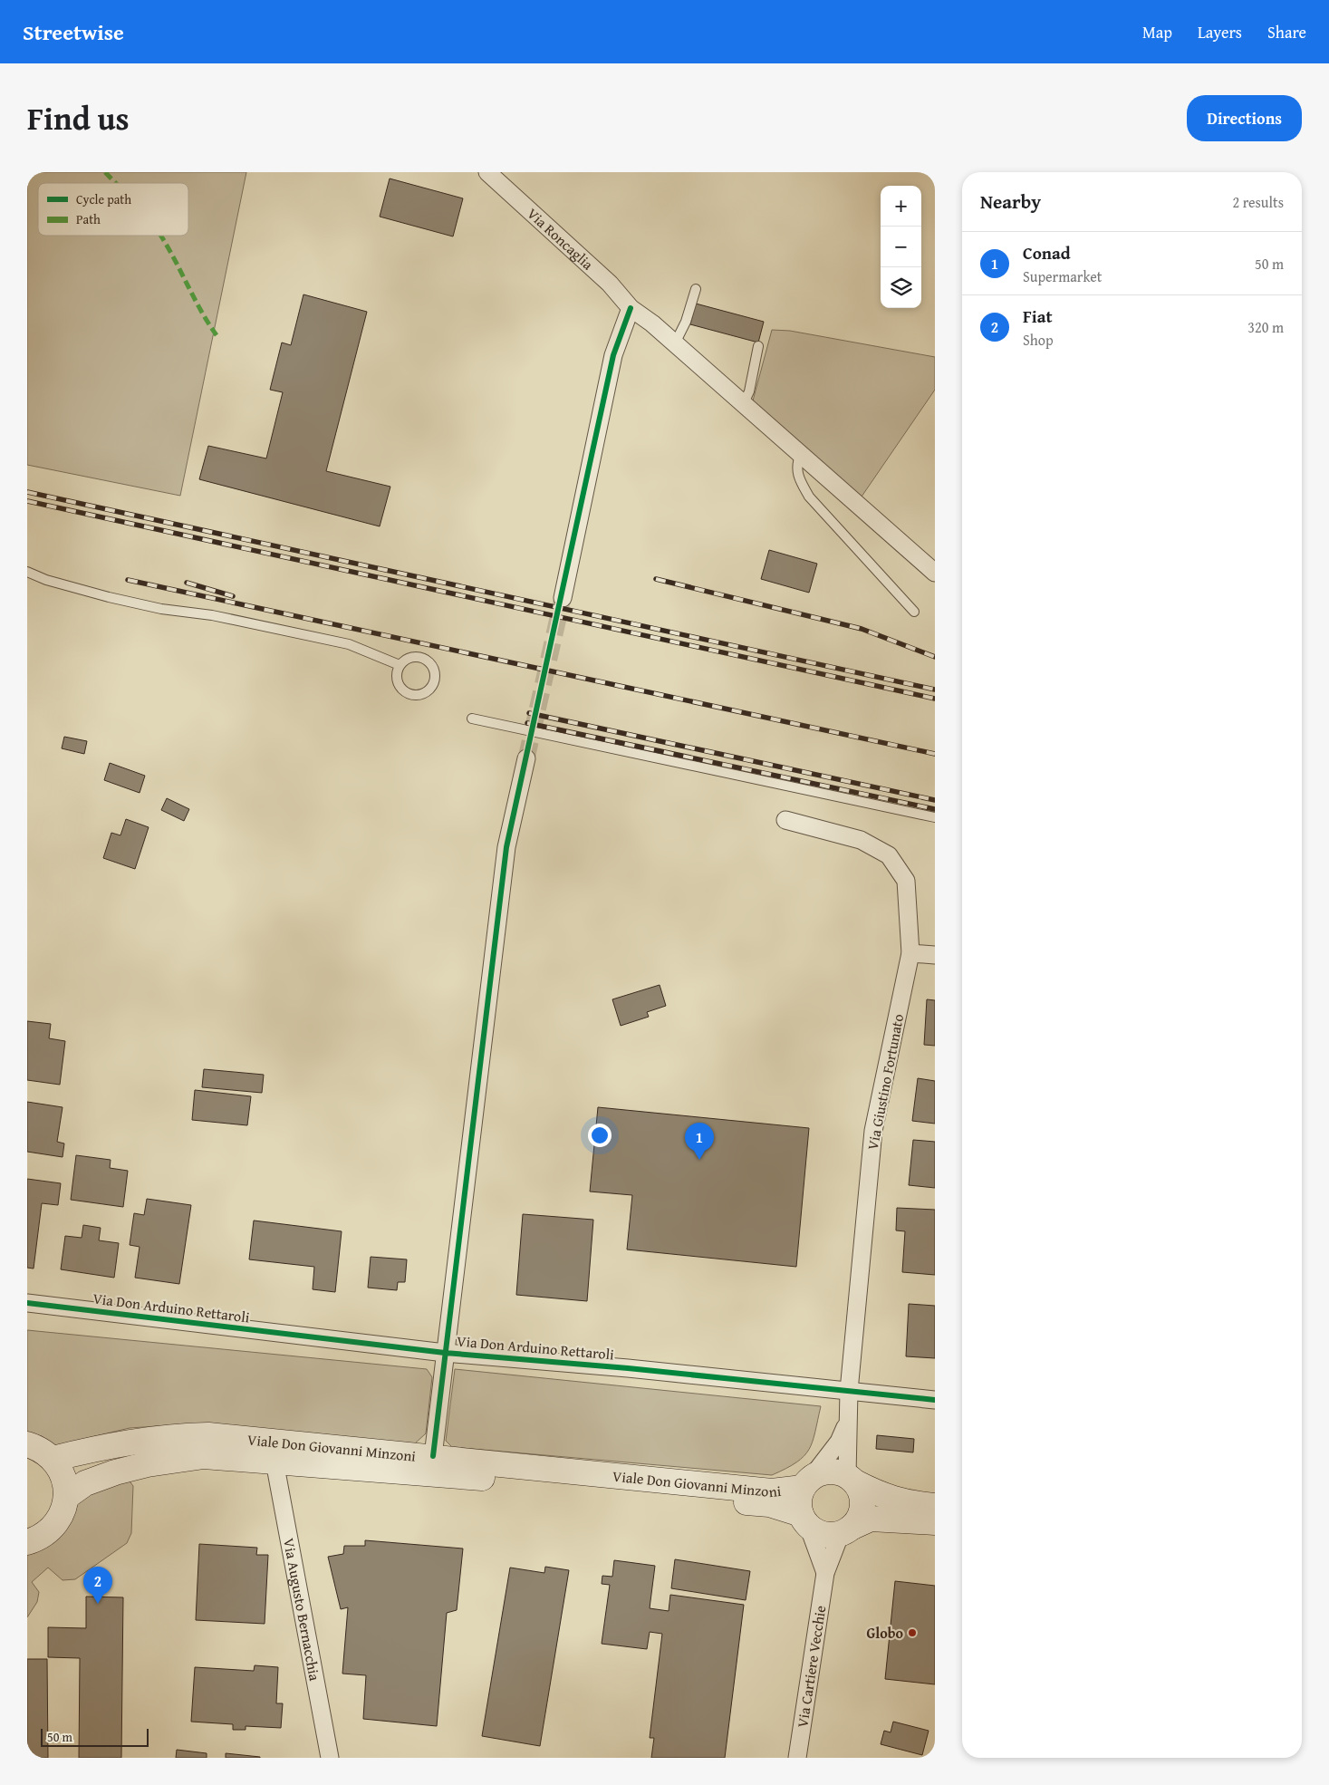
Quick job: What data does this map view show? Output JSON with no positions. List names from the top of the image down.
{
  "streets": {
    "main road": ["Viale Don Giovanni Minzoni"],
    "street": [
      "Via Roncaglia",
      "Via Giustino Fortunato",
      "Via Don Arduino Rettaroli",
      "Via Augusto Bernacchia",
      "Via Cartiere Vecchie"
    ]
  },
  "crossings": [
    ["Via Giustino Fortunato", "Via Don Arduino Rettaroli"],
    ["Via Giustino Fortunato", "Viale Don Giovanni Minzoni"],
    ["Via Giustino Fortunato", "Via Cartiere Vecchie"],
    ["Viale Don Giovanni Minzoni", "Via Augusto Bernacchia"],
    ["Viale Don Giovanni Minzoni", "Via Cartiere Vecchie"]
  ],
  "places": ["Globo"],
  "legend": ["Cycle path", "Path"],
  "scale_bar": "50 m",
  "page": {
    "header": "Streetwise",
    "nav": ["Map", "Layers", "Share"],
    "title": "Find us",
    "buttons": "Directions",
    "heading": ["Nearby", "2 results"],
    "map_buttons": ["+", "−"],
    "list": [
      {
        "mark": "1",
        "name": "Conad",
        "note": "Supermarket",
        "value": "50 m"
      },
      {
        "mark": "2",
        "name": "Fiat",
        "note": "Shop",
        "value": "320 m"
      }
    ],
    "pins": ["1", "2"],
    "scale": "50 m"
  }
}
